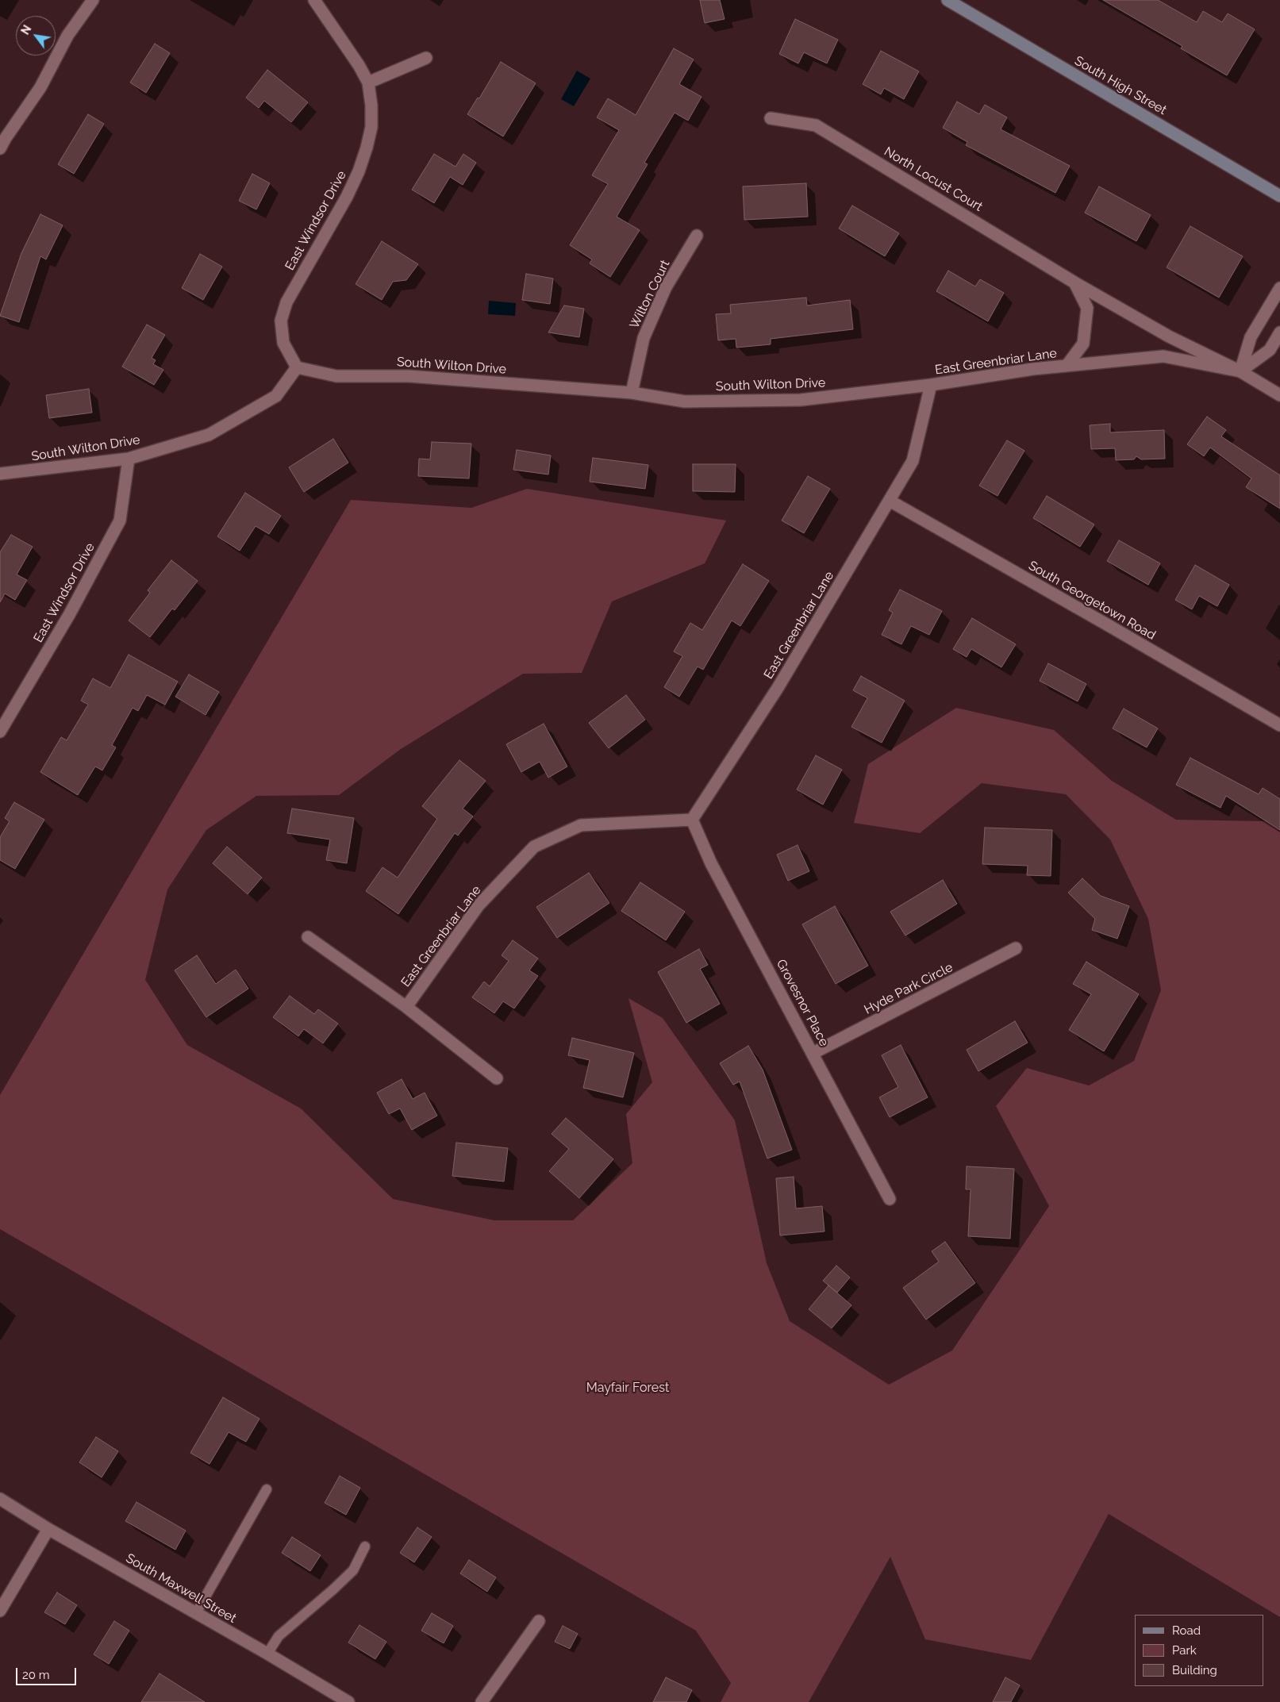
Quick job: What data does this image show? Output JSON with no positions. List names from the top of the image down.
{
  "streets": {
    "street": [
      "South High Street",
      "North Locust Court",
      "East Windsor Drive",
      "Wilton Court",
      "East Greenbriar Lane",
      "South Wilton Drive",
      "South Georgetown Road",
      "Hyde Park Circle",
      "Grovesnor Place",
      "South Maxwell Street"
    ]
  },
  "crossings": [
    ["North Locust Court", "East Greenbriar Lane"],
    ["East Windsor Drive", "South Wilton Drive"],
    ["Wilton Court", "South Wilton Drive"],
    ["East Greenbriar Lane", "South Wilton Drive"],
    ["East Greenbriar Lane", "South Georgetown Road"],
    ["East Greenbriar Lane", "Grovesnor Place"],
    ["Hyde Park Circle", "Grovesnor Place"]
  ],
  "parks": ["Mayfair Forest"],
  "legend": ["Road", "Park", "Building"],
  "scale_bar": "20 m",
  "north": "top left"
}
